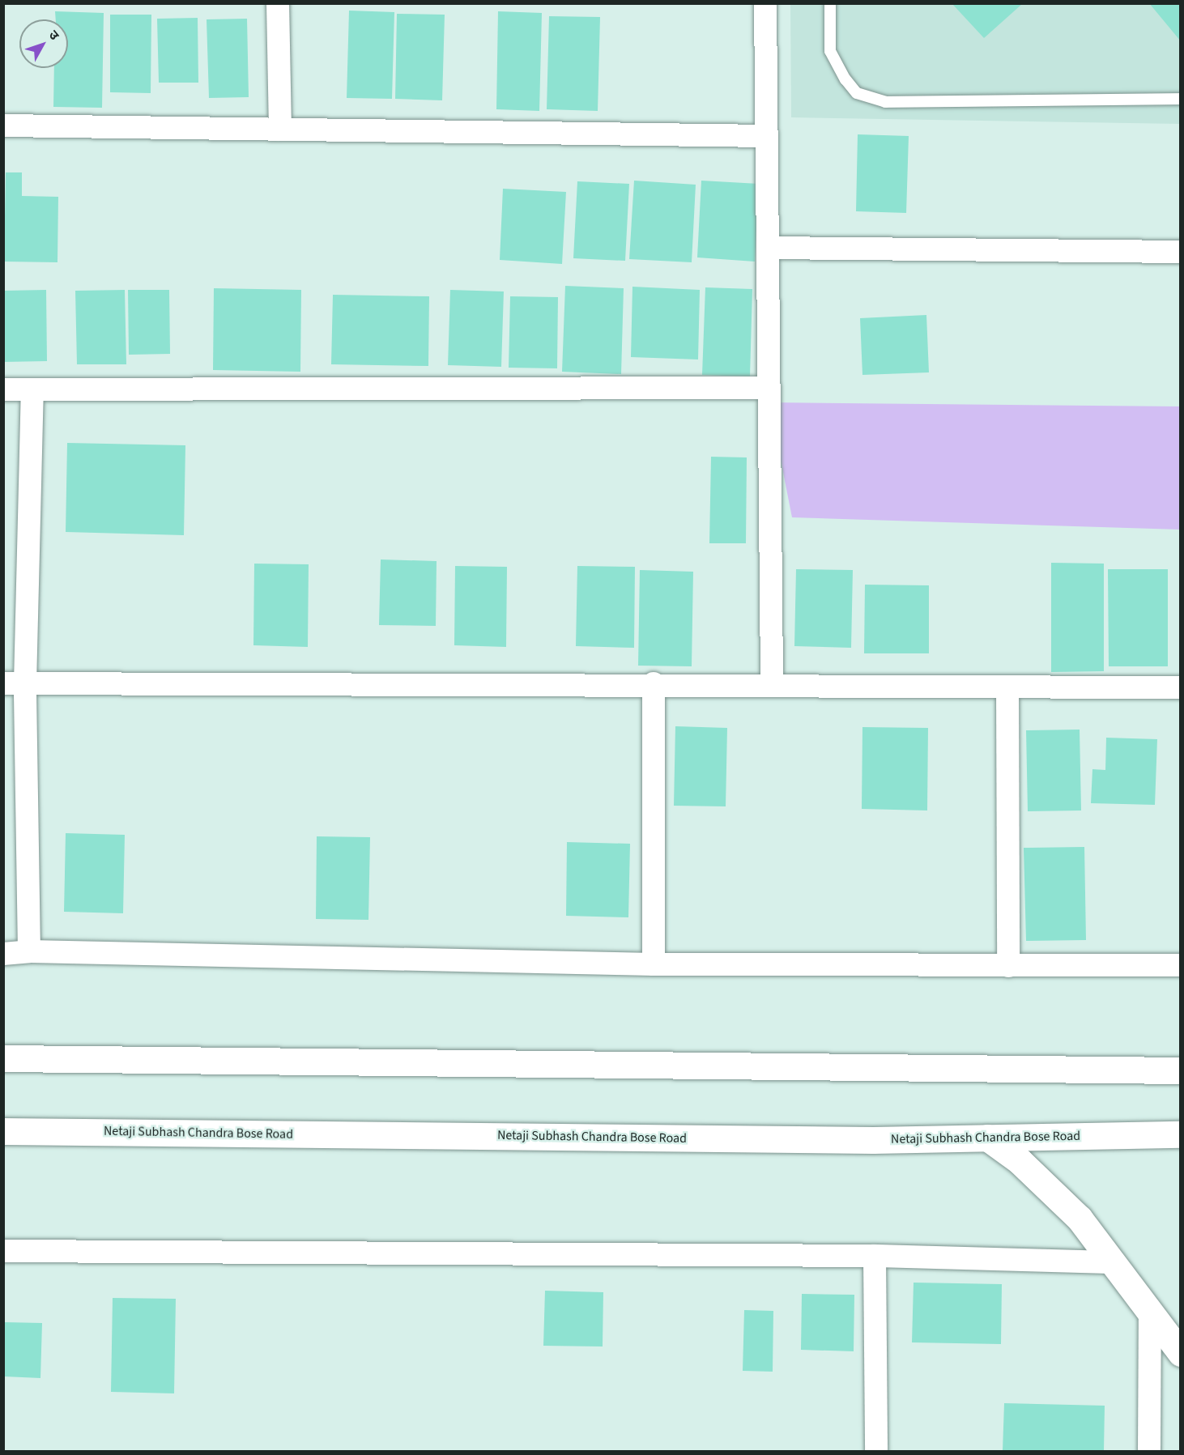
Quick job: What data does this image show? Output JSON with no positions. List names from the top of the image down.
{
  "streets": {
    "main road": ["Netaji Subhash Chandra Bose Road"]
  },
  "north": "top right"
}
